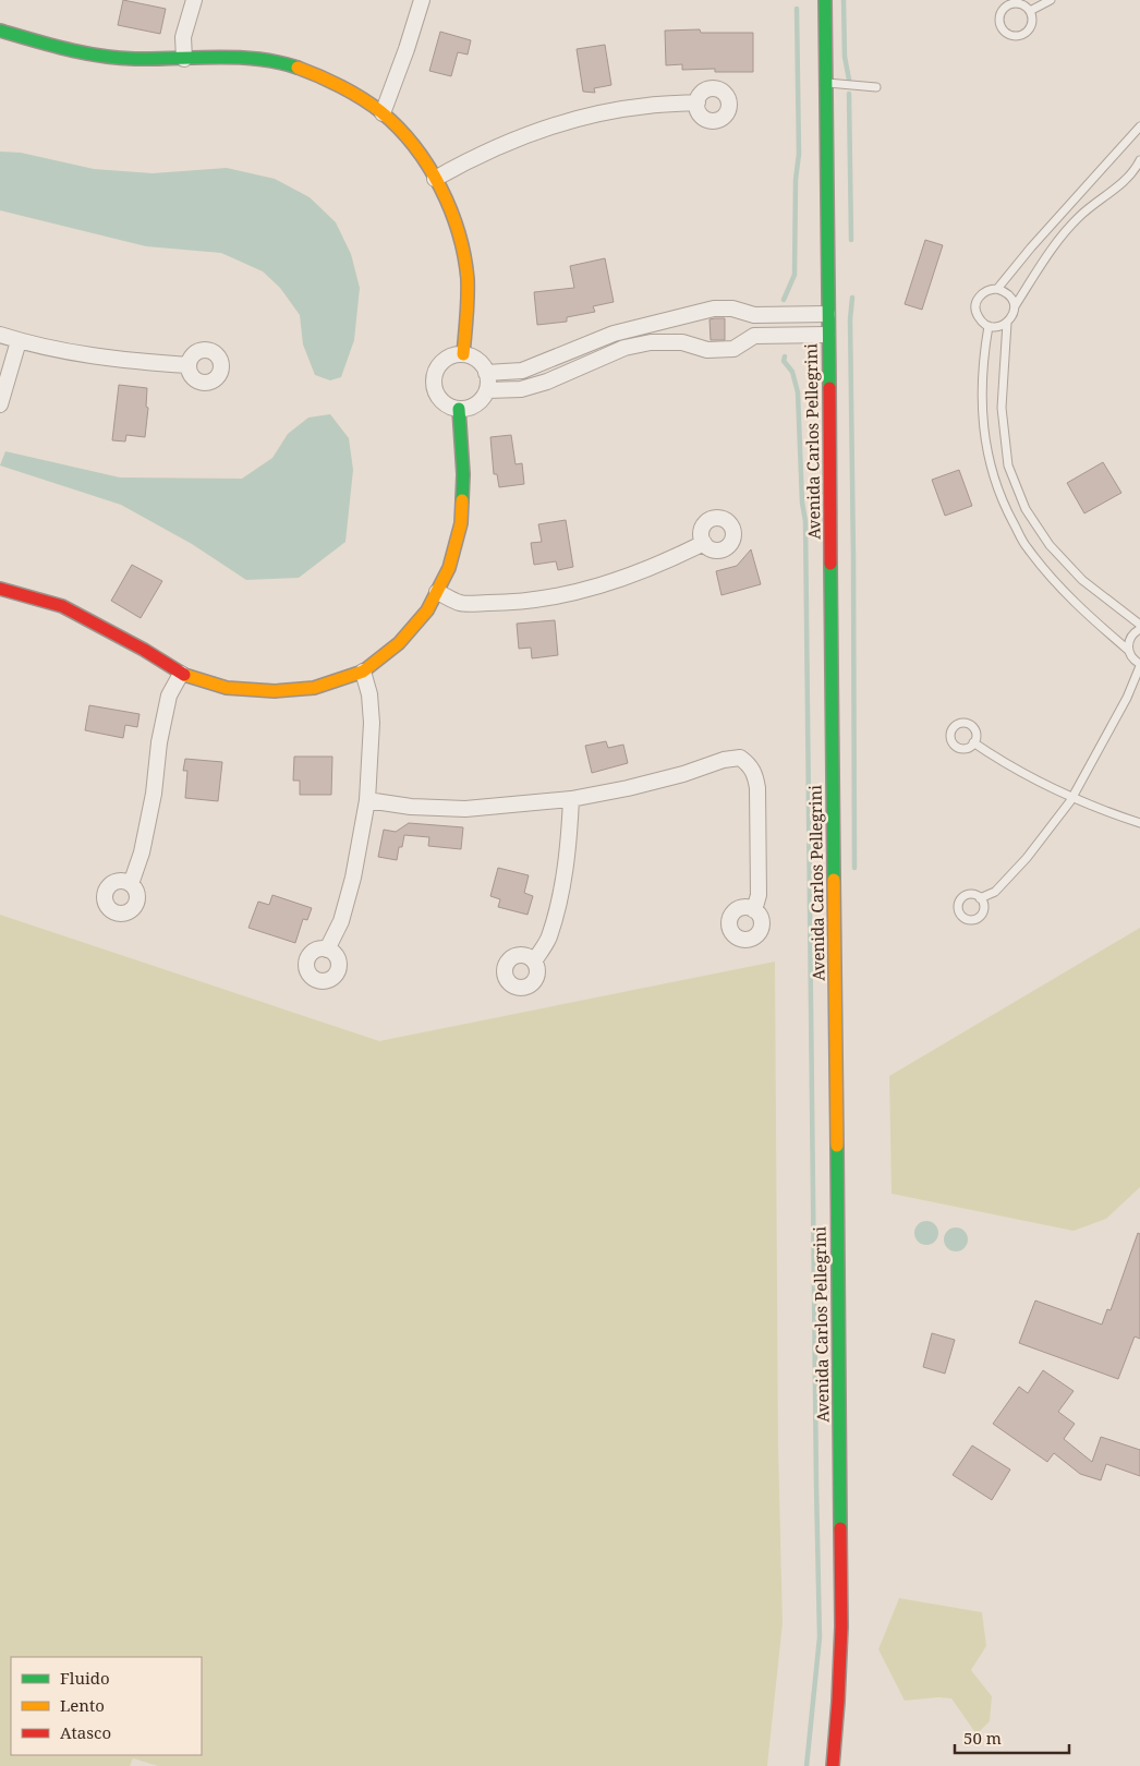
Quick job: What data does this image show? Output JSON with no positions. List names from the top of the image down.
{
  "streets": {
    "main road": ["Avenida Carlos Pellegrini"]
  },
  "legend": ["Fluido", "Lento", "Atasco"],
  "scale_bar": "50 m"
}
